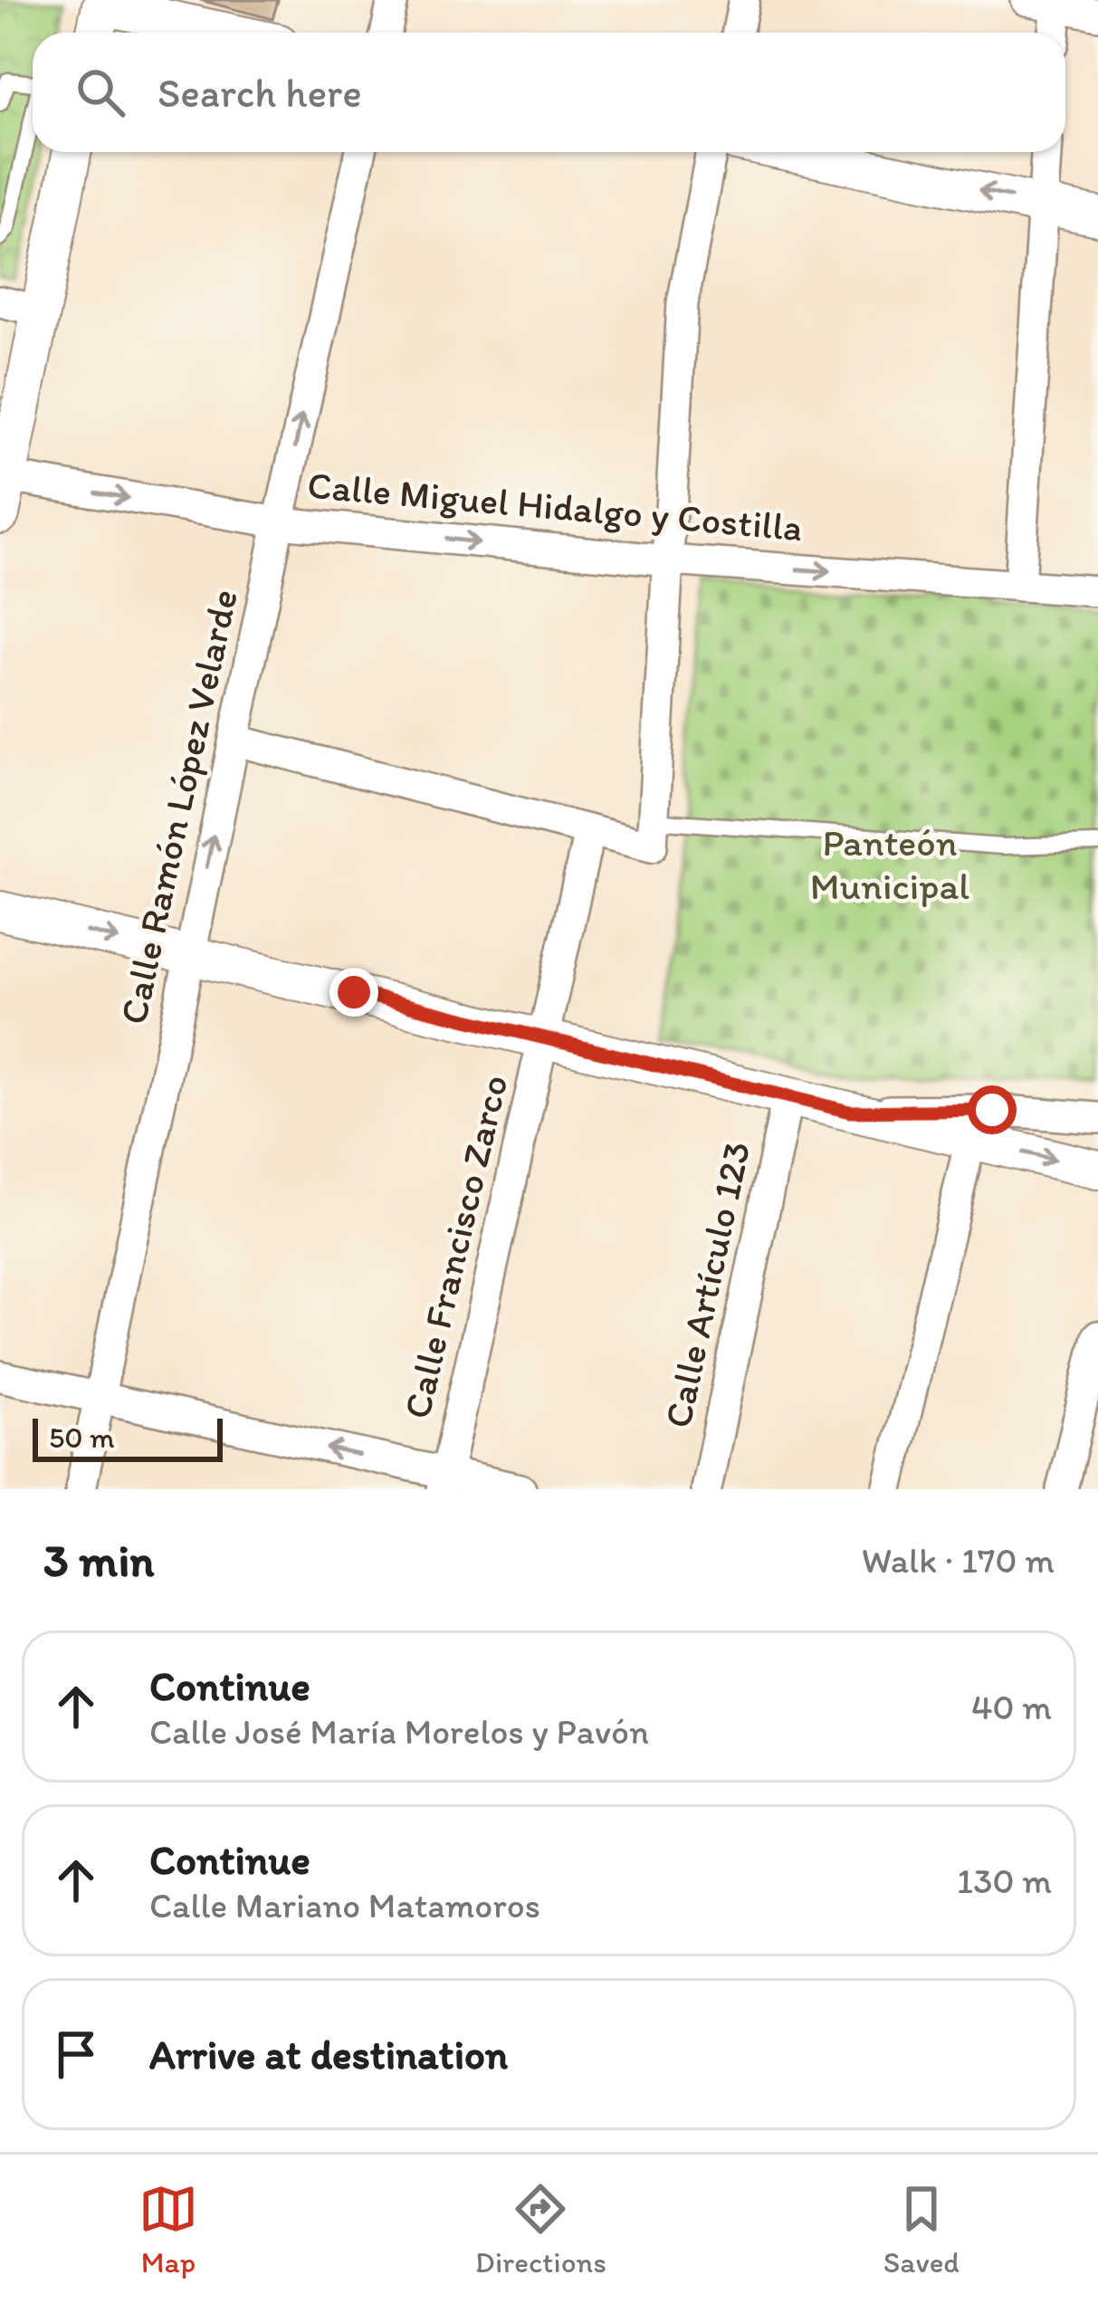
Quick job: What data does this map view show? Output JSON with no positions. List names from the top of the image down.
{
  "streets": {
    "street": [
      "Calle Miguel Hidalgo y Costilla",
      "Calle Ramón López Velarde",
      "Calle Francisco Zarco",
      "Calle Artículo 123"
    ]
  },
  "crossings": [
    ["Calle Miguel Hidalgo y Costilla", "Calle Ramón López Velarde"]
  ],
  "one_way": ["Calle Ramón López Velarde"],
  "parks": ["Panteón Municipal"],
  "scale_bar": "50 m",
  "page": {
    "search": "Search here",
    "scale": "50 m",
    "heading": ["3 min", "Walk · 170 m"],
    "list": [
      ["Continue", "Calle José María Morelos y Pavón", "40 m"],
      ["Continue", "Calle Mariano Matamoros", "130 m"],
      "Arrive at destination"
    ],
    "nav": ["Map", "Directions", "Saved"]
  }
}
